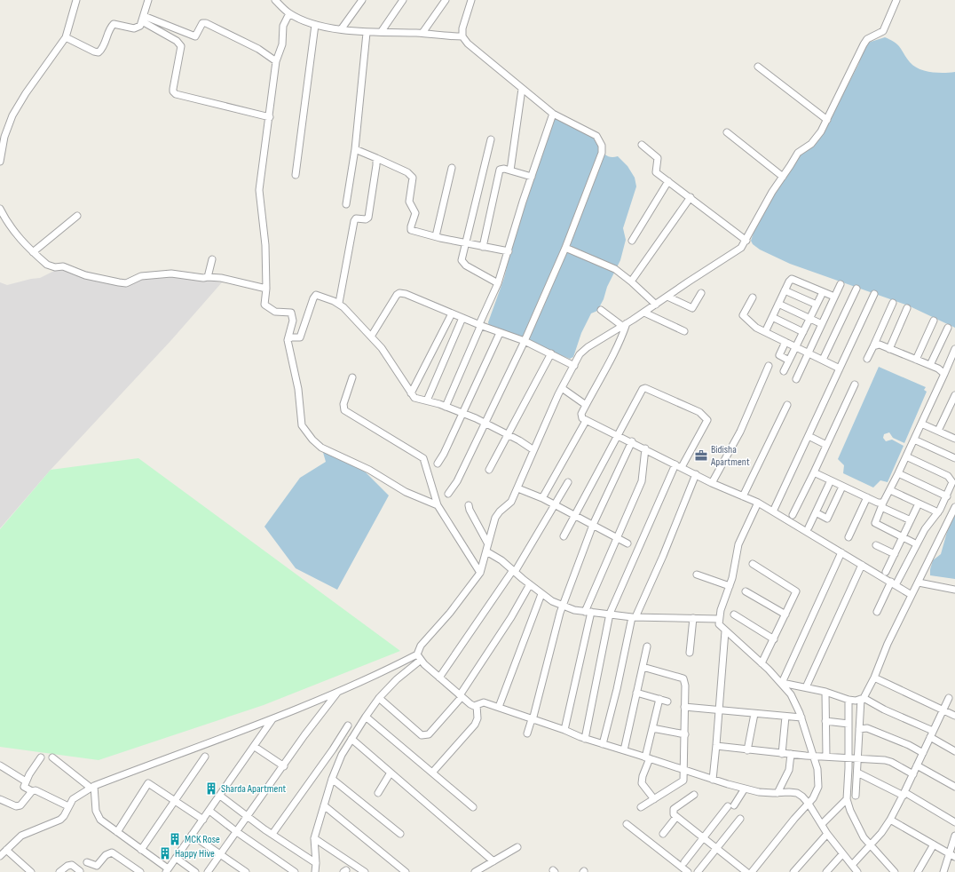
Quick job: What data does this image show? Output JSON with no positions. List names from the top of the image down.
{
  "places": {
    "office": ["Bidisha Apartment"],
    "building": ["Sharda Apartment", "MCK Rose", "Happy Hive"]
  }
}
